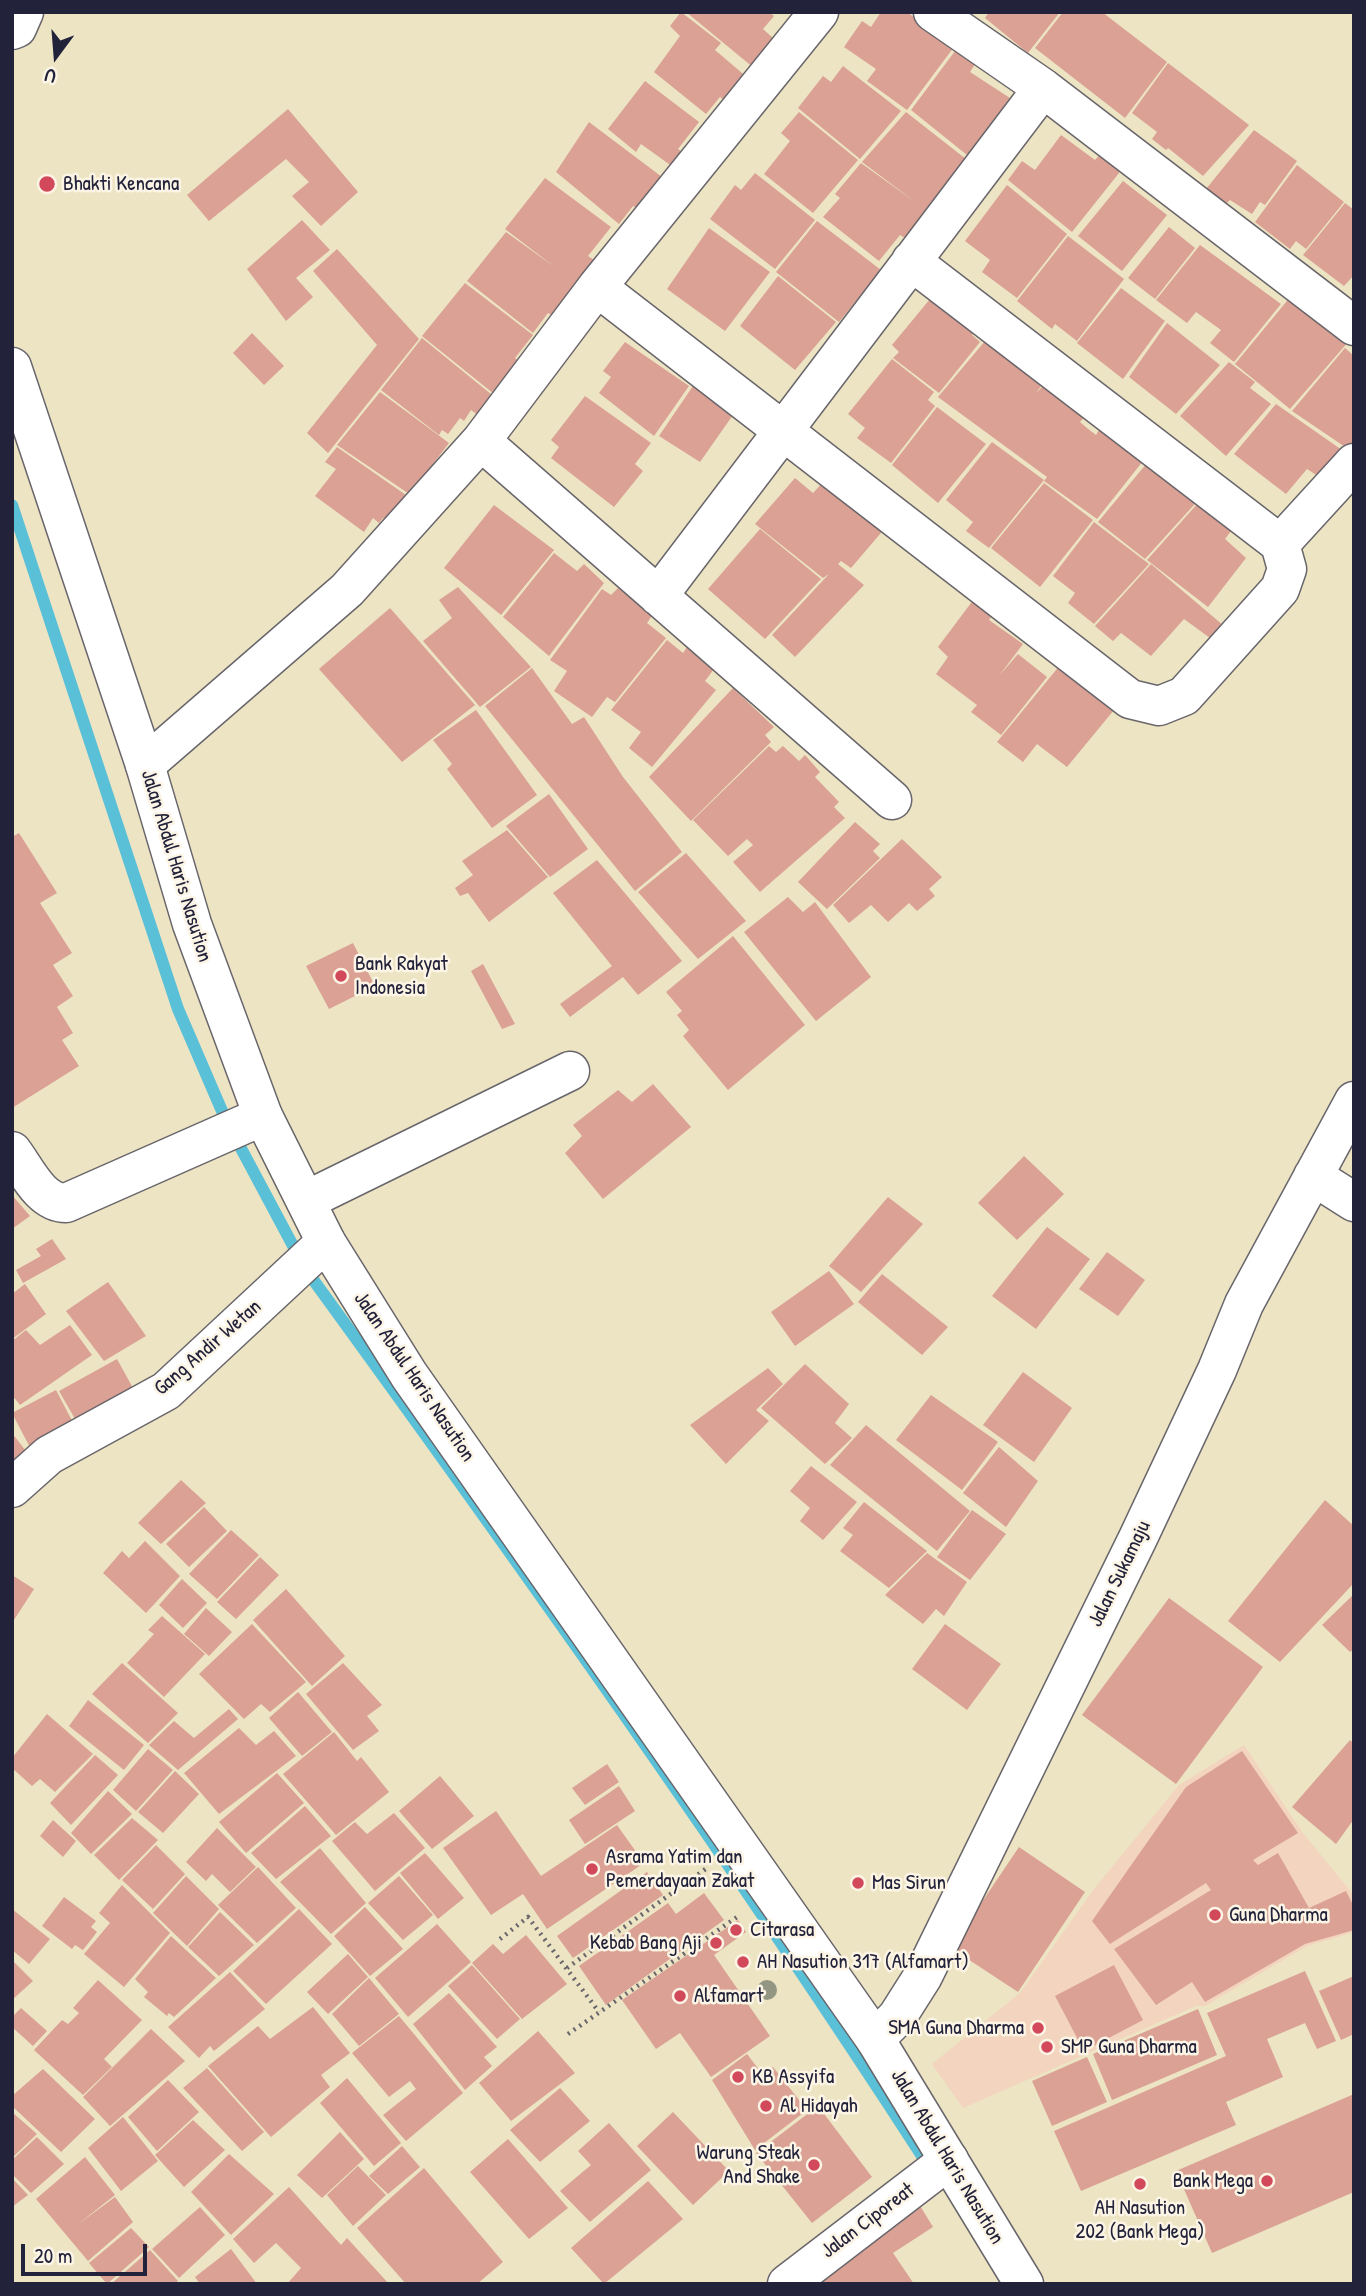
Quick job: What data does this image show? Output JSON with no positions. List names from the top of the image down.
{
  "streets": {
    "main road": [
      "Jalan Abdul Haris Nasution",
      "Gang Andir Wetan",
      "Jalan Sukamaju",
      "Jalan Ciporeat"
    ]
  },
  "crossings": [
    ["Jalan Abdul Haris Nasution", "Gang Andir Wetan"],
    ["Jalan Abdul Haris Nasution", "Jalan Sukamaju"],
    ["Jalan Abdul Haris Nasution", "Jalan Ciporeat"]
  ],
  "places": [
    "Bhakti Kencana",
    "Bank Rakyat Indonesia",
    "Asrama Yatim dan Pemerdayaan Zakat",
    "Mas Sirun",
    "Guna Dharma",
    "Citarasa",
    "Kebab Bang Aji",
    "AH Nasution 317 (Alfamart)",
    "Alfamart",
    "SMA Guna Dharma",
    "SMP Guna Dharma",
    "KB Assyifa",
    "Al Hidayah",
    "Warung Steak And Shake",
    "Bank Mega",
    "AH Nasution 202 (Bank Mega)"
  ],
  "scale_bar": "20 m",
  "north": "bottom"
}
